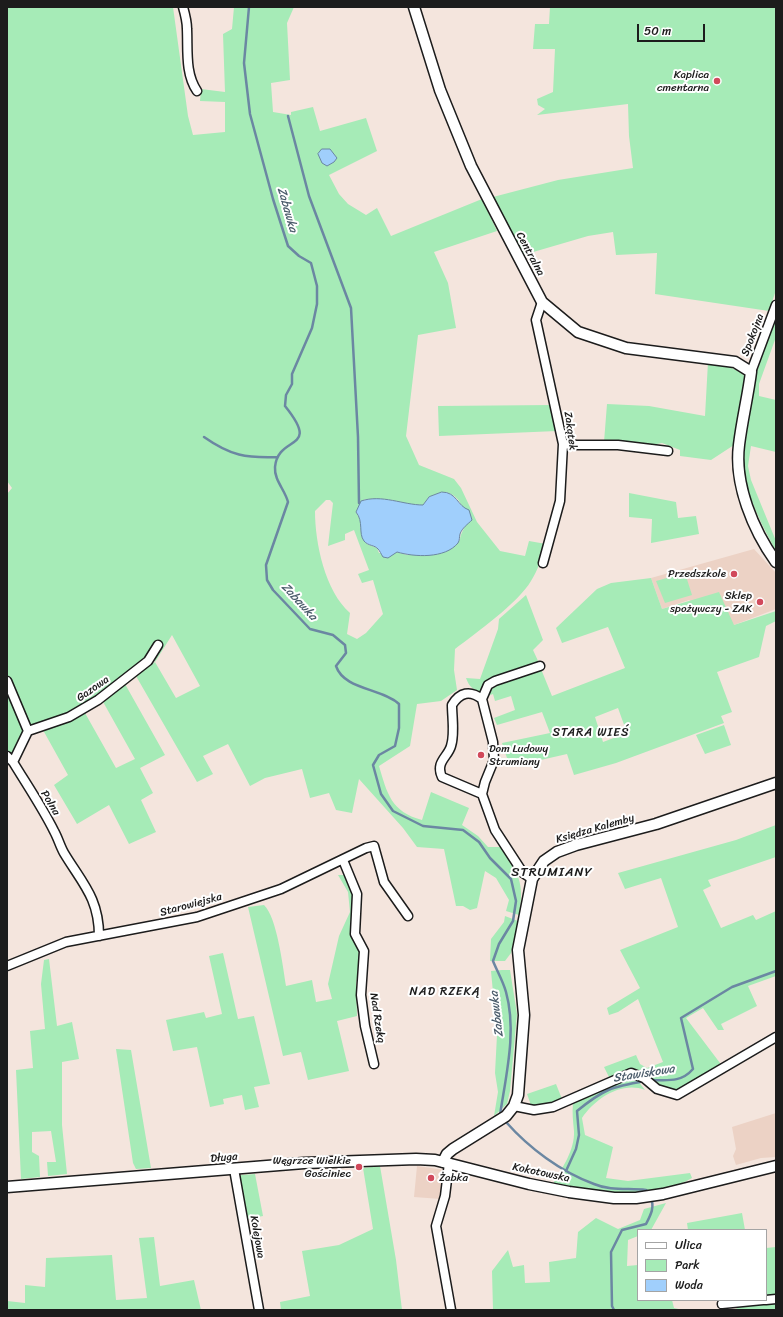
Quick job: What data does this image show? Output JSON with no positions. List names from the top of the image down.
{
  "streets": {
    "street": [
      "Centralna",
      "Spokojna",
      "Zakątek",
      "Gazowa",
      "Polna",
      "Księdza Kalemby",
      "Starowiejska",
      "Nad Rzeką",
      "Długa",
      "Kokotowska",
      "Kolejowa"
    ]
  },
  "crossings": [
    ["Centralna", "Spokojna"],
    ["Centralna", "Zakątek"],
    ["Polna", "Starowiejska"],
    ["Księdza Kalemby", "Długa"],
    ["Księdza Kalemby", "Kokotowska"],
    ["Starowiejska", "Nad Rzeką"],
    ["Długa", "Kokotowska"],
    ["Długa", "Kolejowa"]
  ],
  "districts": ["STARA WIEŚ", "STRUMIANY", "NAD RZEKĄ"],
  "water": ["Zabawka", "Stawiskowa"],
  "places": [
    "Kaplica cmentarna",
    "Przedszkole",
    "Sklep spożywczy - ZAK",
    "Dom Ludowy Strumiany",
    "Węgrzce Wielkie Gościniec",
    "Żabka"
  ],
  "legend": ["Ulica", "Park", "Woda"],
  "scale_bar": "50 m"
}
